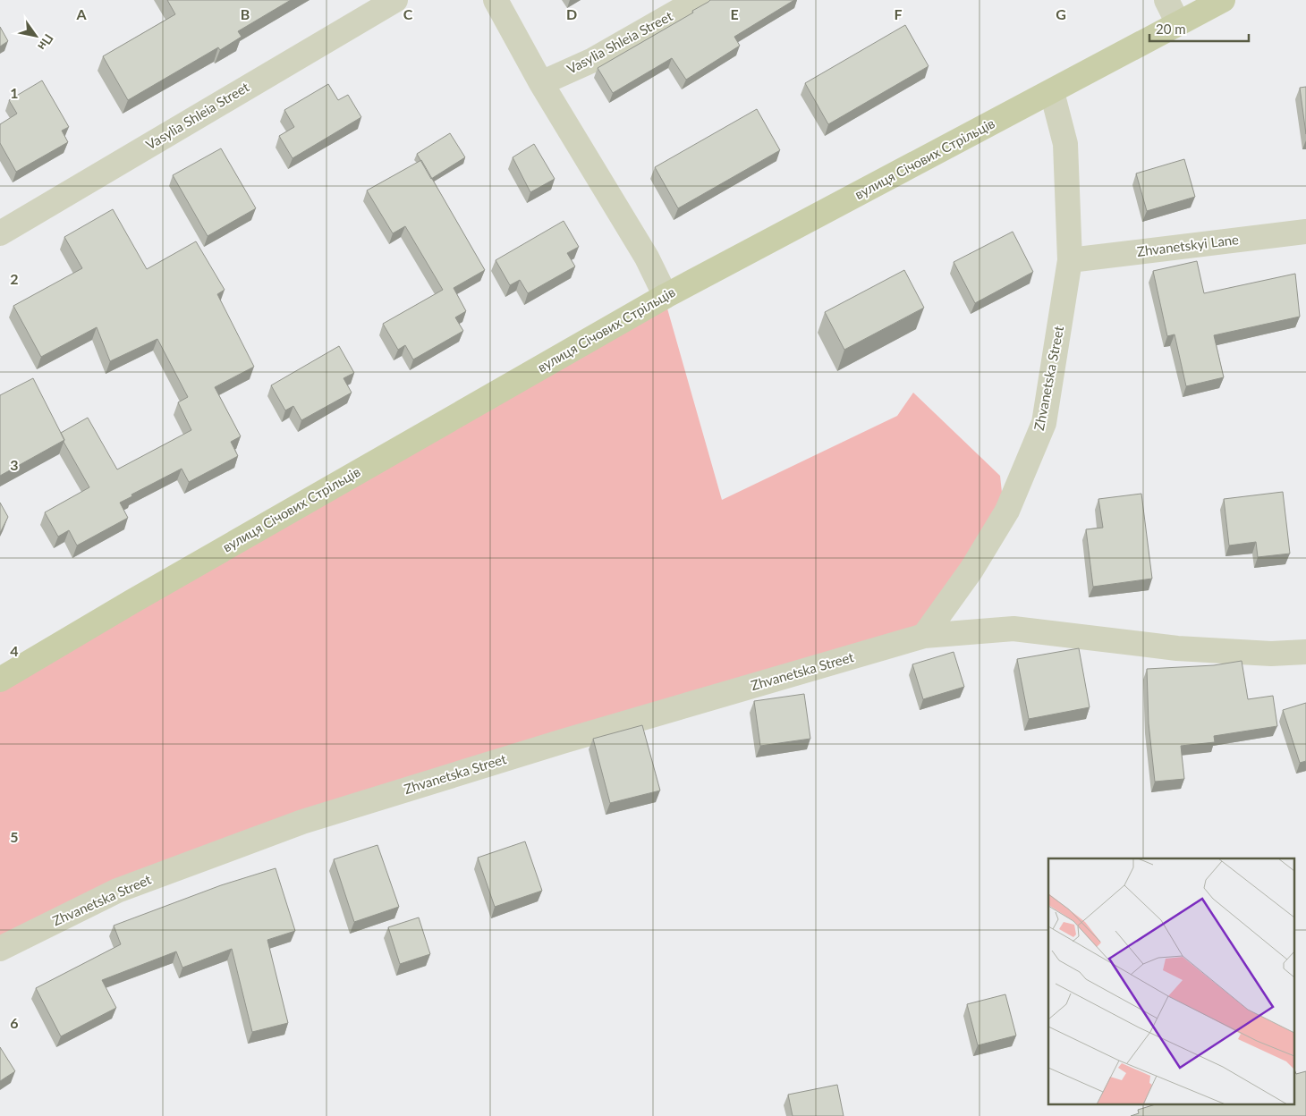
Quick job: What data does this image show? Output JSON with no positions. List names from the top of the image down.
{
  "streets": {
    "main road": ["вулиця Січових Стрільців"],
    "street": ["Vasylia Shleia Street", "Zhvanetskyi Lane", "Zhvanetska Street"]
  },
  "crossings": [
    ["вулиця Січових Стрільців", "Zhvanetska Street"],
    ["Zhvanetskyi Lane", "Zhvanetska Street"]
  ],
  "scale_bar": "20 m",
  "north": "bottom right",
  "grid": {
    "columns": [
      "A",
      "B",
      "C",
      "D",
      "E",
      "F",
      "G"
    ],
    "rows": [
      "1",
      "2",
      "3",
      "4",
      "5",
      "6"
    ]
  }
}
